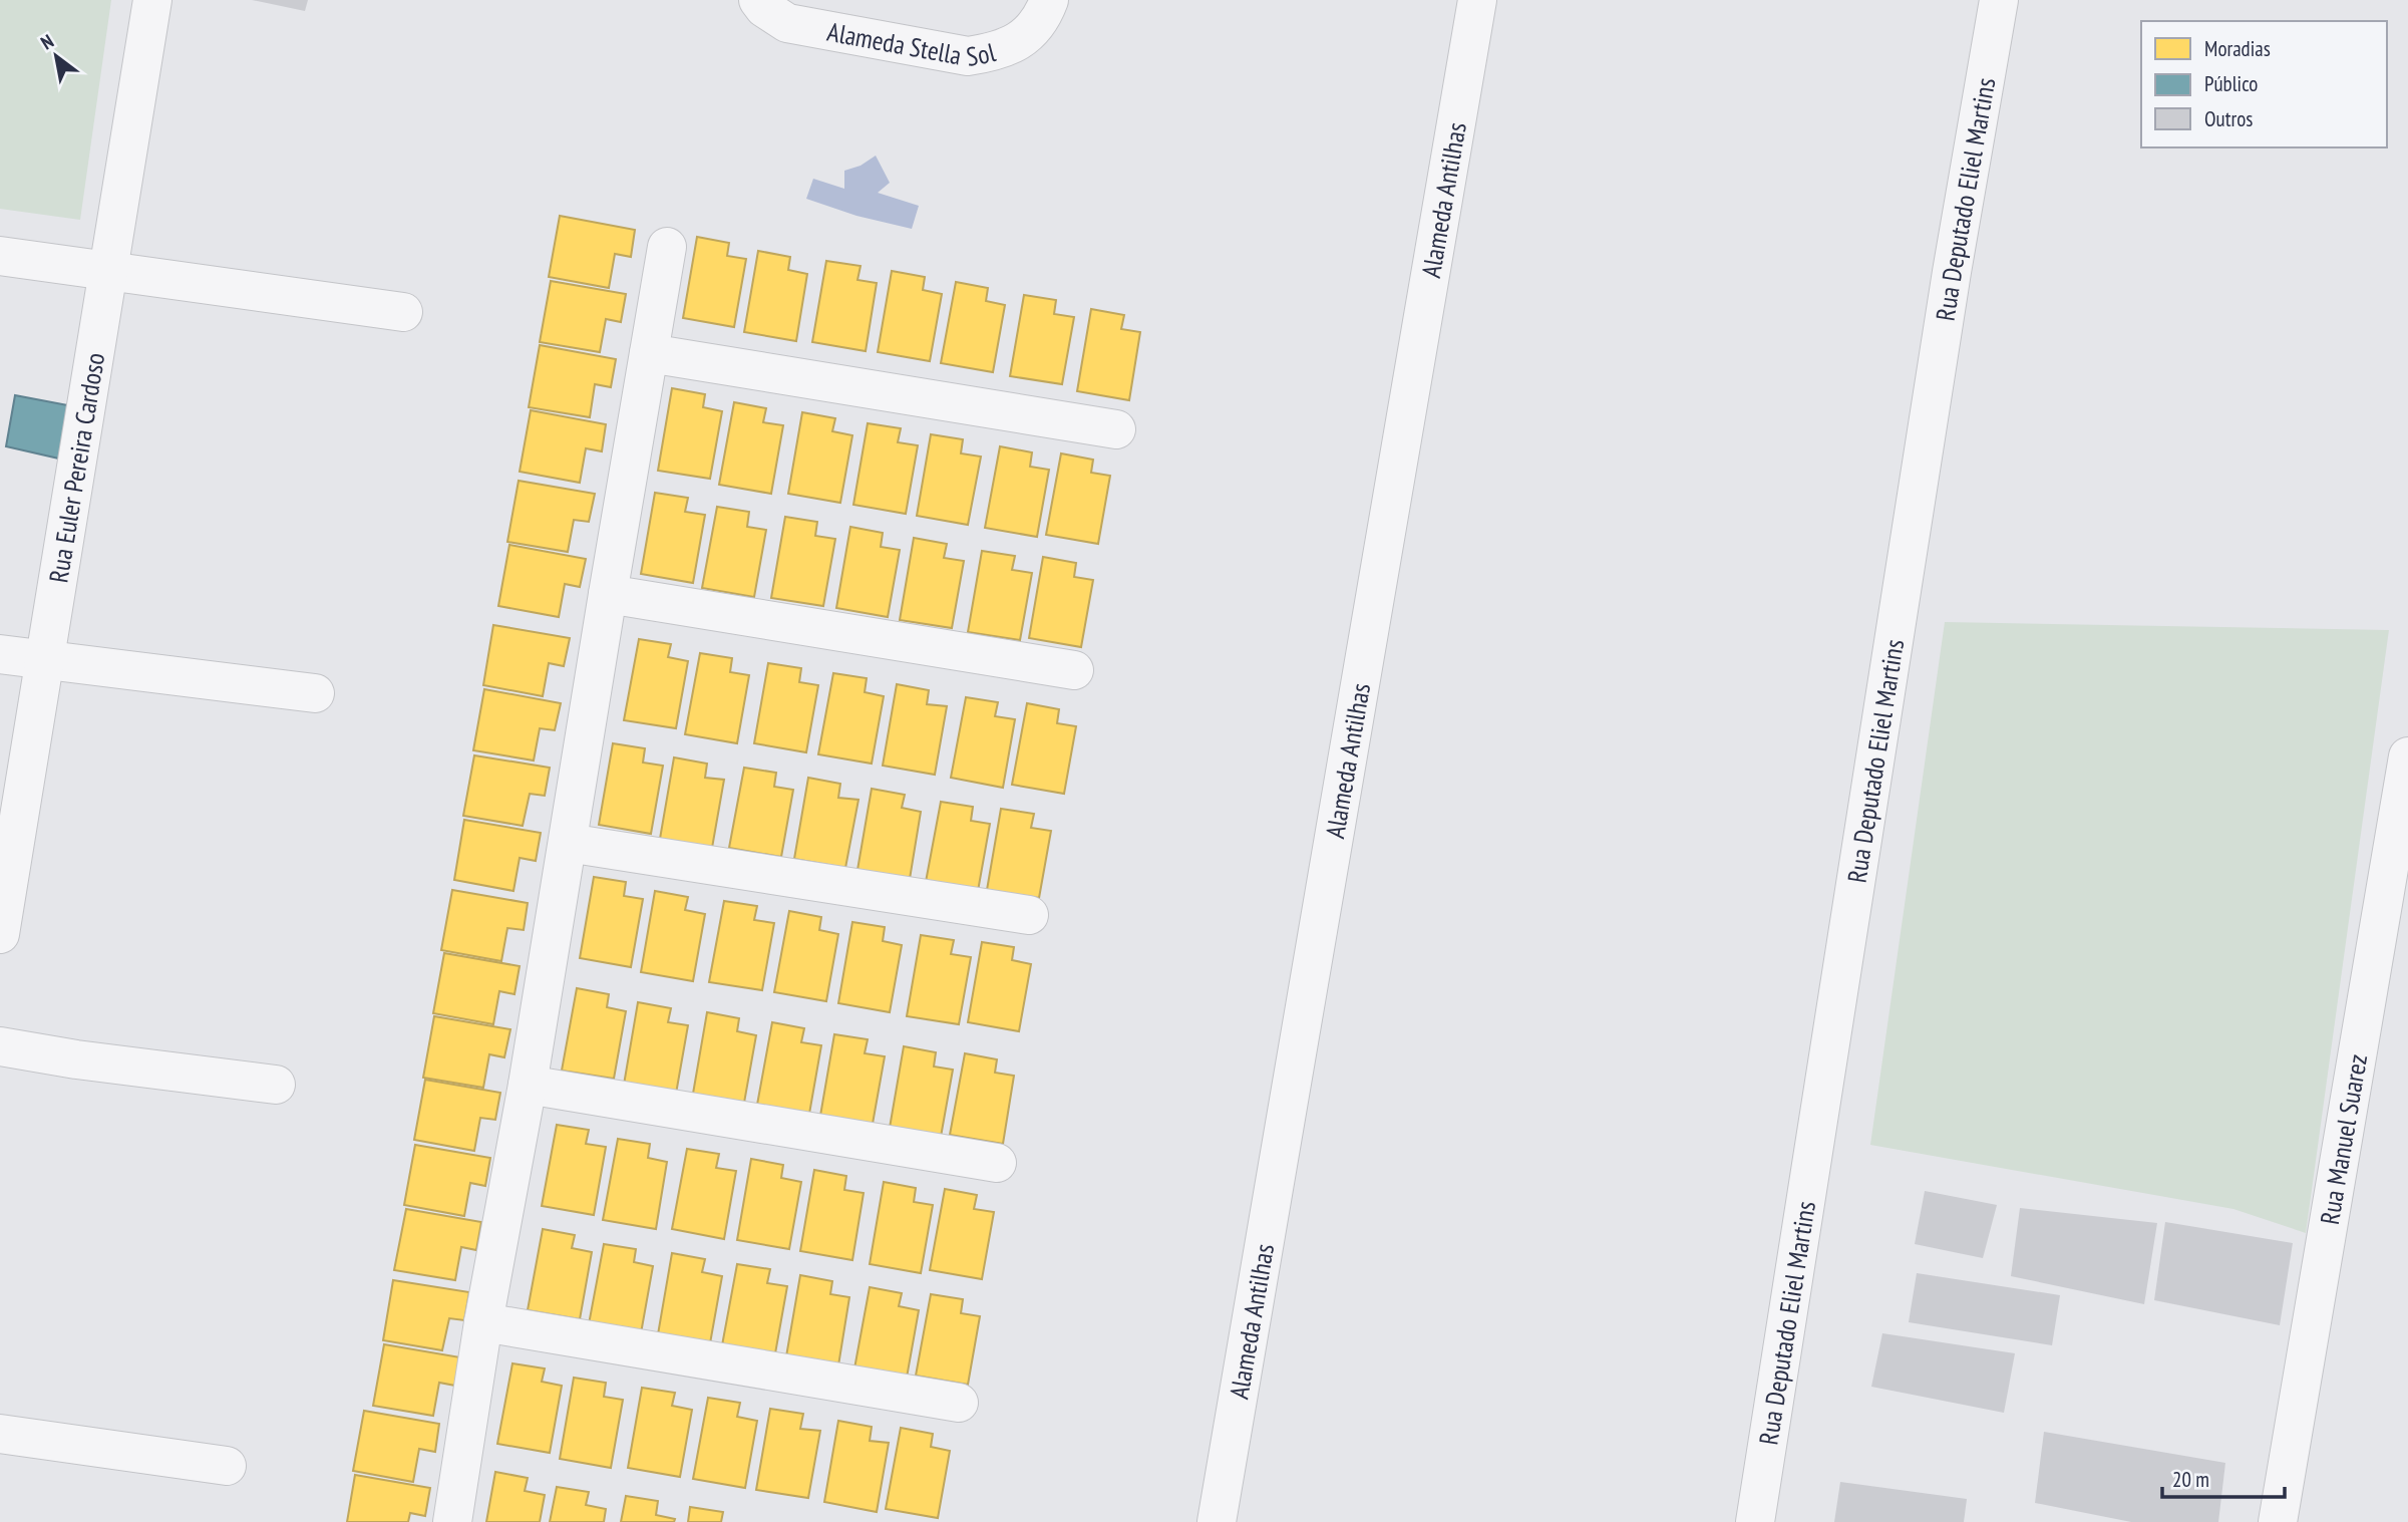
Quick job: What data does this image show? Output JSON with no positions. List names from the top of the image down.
{
  "streets": {
    "street": [
      "Alameda Stella Sol",
      "Rua Deputado Eliel Martins",
      "Alameda Antilhas",
      "Rua Euler Pereira Cardoso",
      "Rua Manuel Suarez"
    ]
  },
  "legend": ["Moradias", "Público", "Outros"],
  "scale_bar": "20 m",
  "north": "top left"
}
